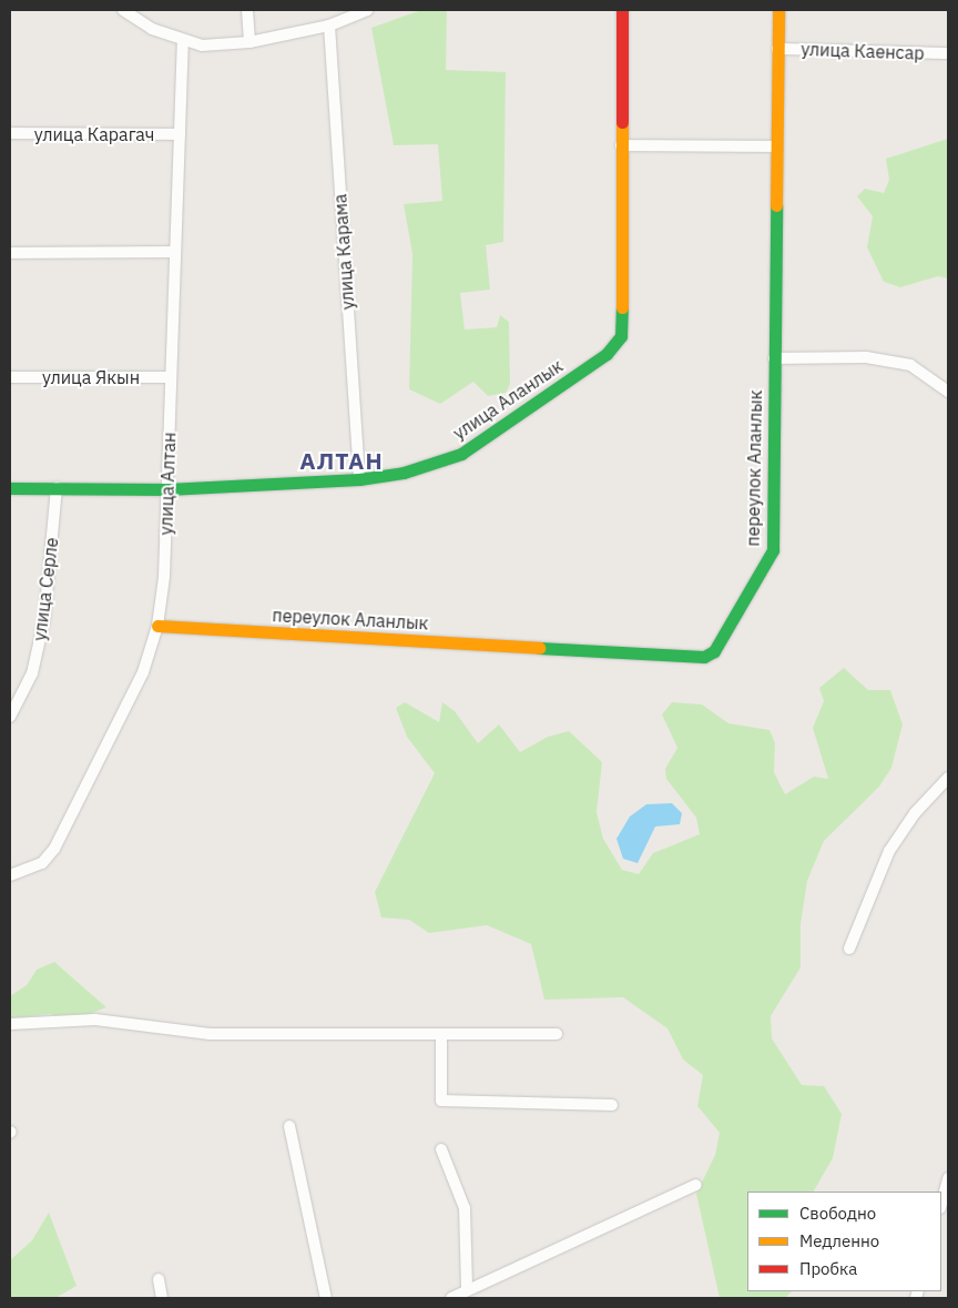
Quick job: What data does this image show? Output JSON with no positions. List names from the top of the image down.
{
  "streets": {
    "street": [
      "улица Каенсар",
      "улица Карагач",
      "улица Карама",
      "улица Якын",
      "улица Аланлык",
      "переулок Аланлык",
      "улица Алтан",
      "улица Серле"
    ]
  },
  "crossings": [
    ["улица Каенсар", "переулок Аланлык"],
    ["улица Карагач", "улица Алтан"],
    ["улица Карама", "улица Аланлык"],
    ["улица Якын", "улица Алтан"],
    ["улица Аланлык", "улица Алтан"],
    ["улица Аланлык", "улица Серле"],
    ["переулок Аланлык", "улица Алтан"]
  ],
  "districts": ["АЛТАН"],
  "legend": ["Свободно", "Медленно", "Пробка"]
}
